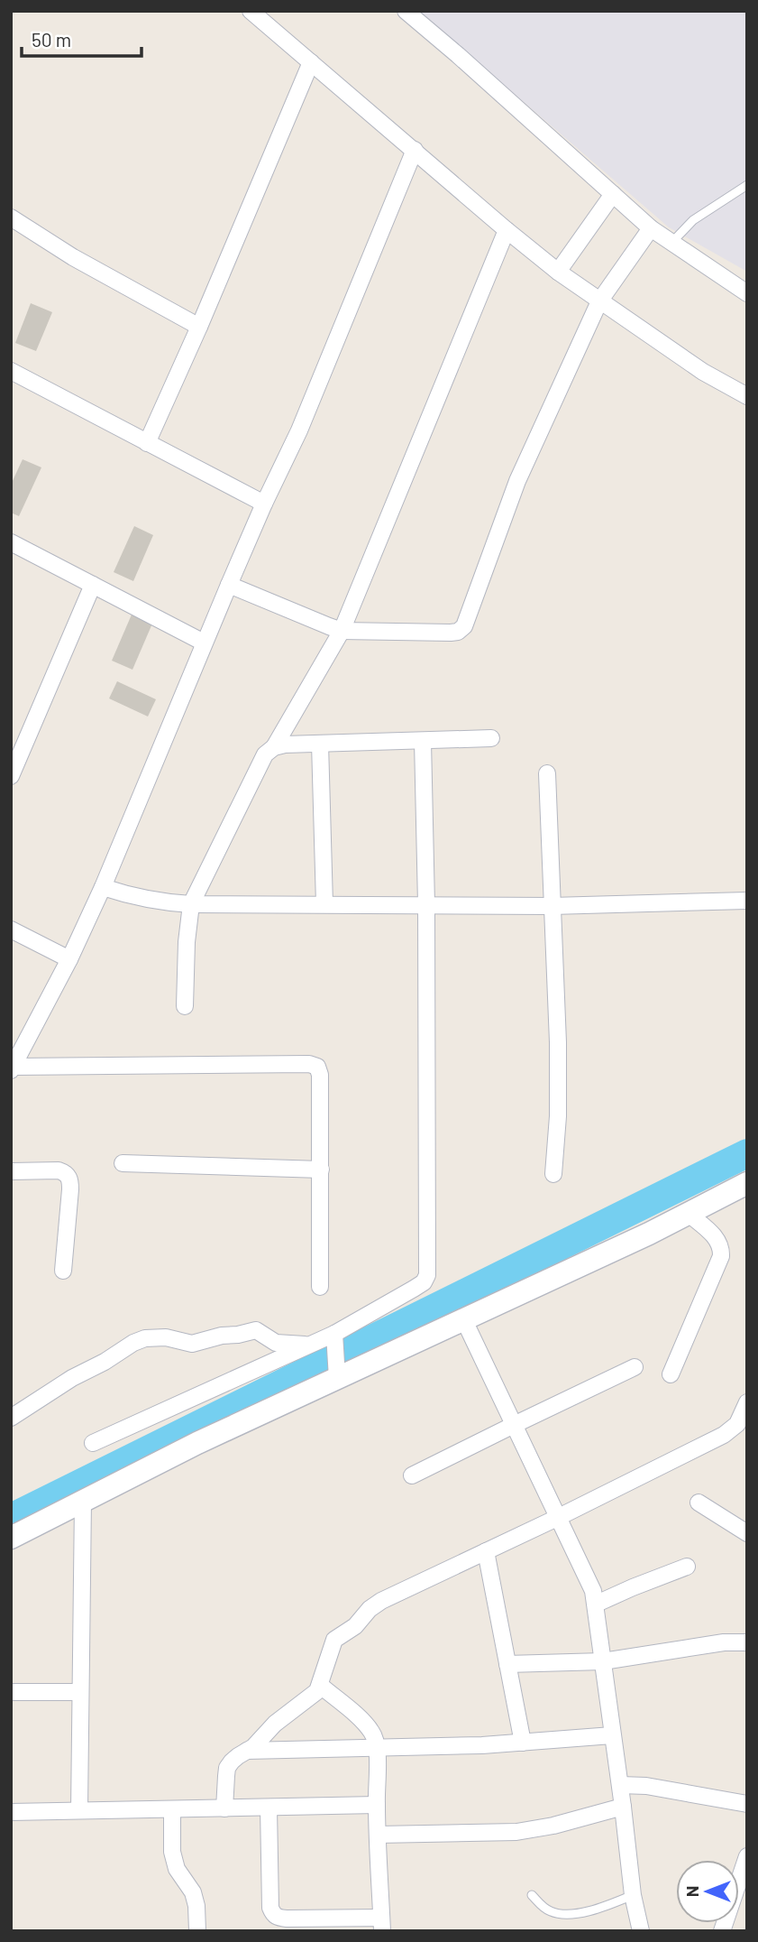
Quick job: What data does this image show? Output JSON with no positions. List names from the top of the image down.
{
  "scale_bar": "50 m",
  "north": "left"
}
